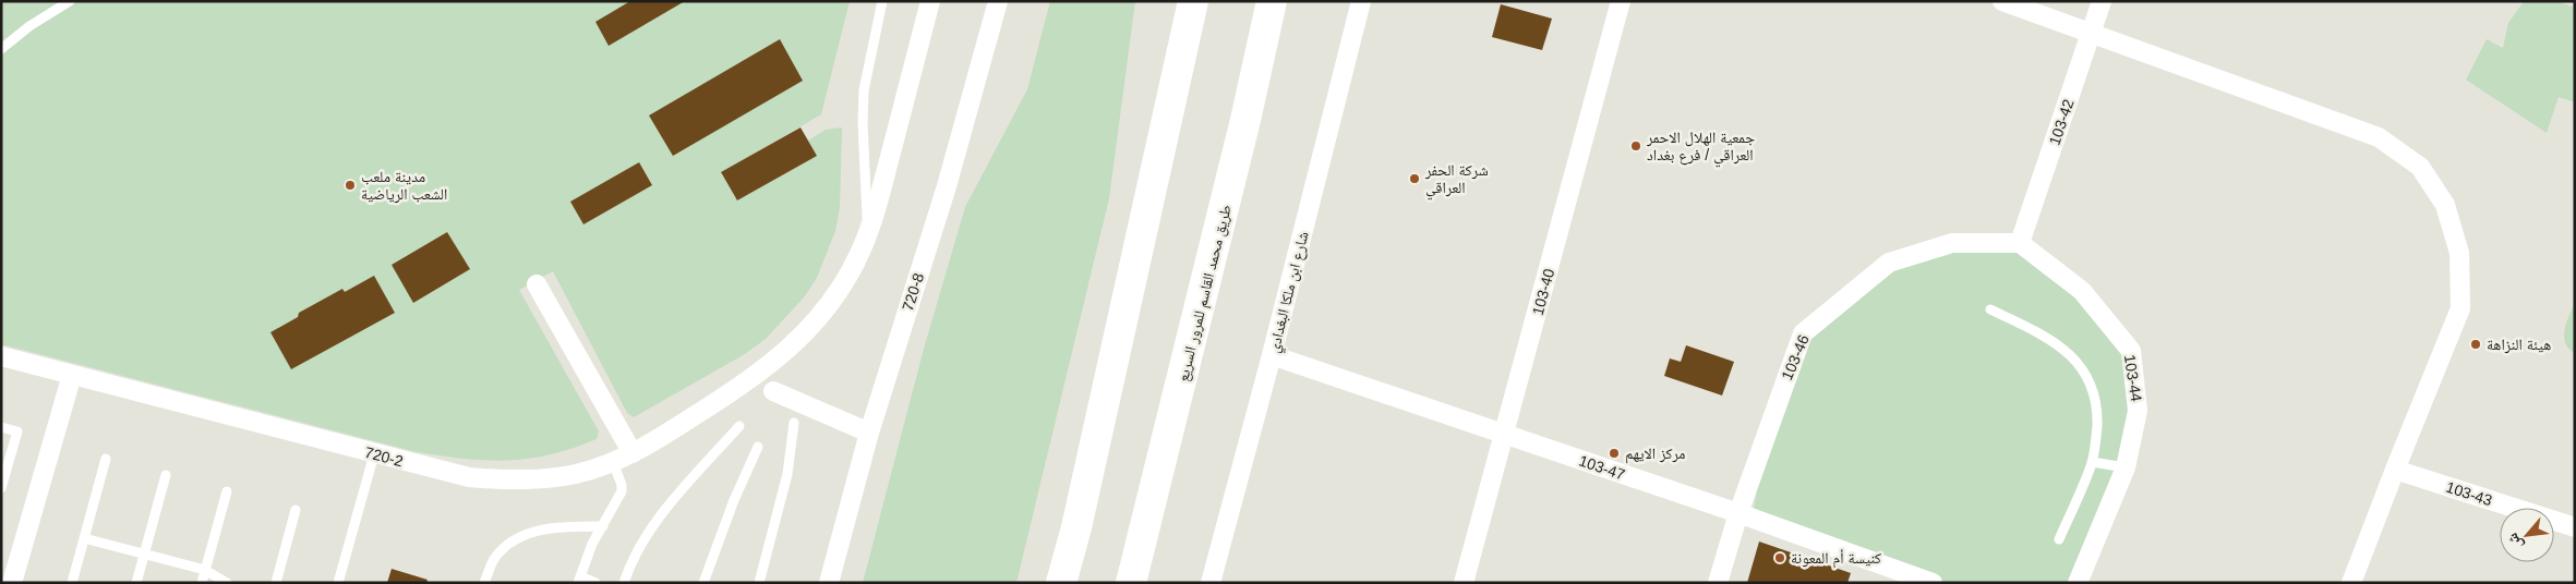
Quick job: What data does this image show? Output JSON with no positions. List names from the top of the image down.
{
  "streets": {
    "highway": ["طريق محمد القاسم للمرور السريع"],
    "street": [
      "103-42",
      "720-8",
      "شارع ابن ملكا البغدادي",
      "103-40",
      "103-46",
      "103-44",
      "720-2",
      "103-47",
      "103-43"
    ]
  },
  "crossings": [
    ["103-42", "103-46"],
    ["103-42", "103-44"],
    ["شارع ابن ملكا البغدادي", "103-47"],
    ["103-40", "103-47"],
    ["103-46", "103-44"],
    ["103-46", "103-47"]
  ],
  "places": [
    "جمعية الهلال الاحمر العراقي / فرع بغداد",
    "شركة الحفر العراقي",
    "مدينة ملعب الشعب الرياضية",
    "هيئة النزاهة",
    "مركز الايهم",
    "كنيسة أم المعونة"
  ],
  "north": "bottom left"
}
